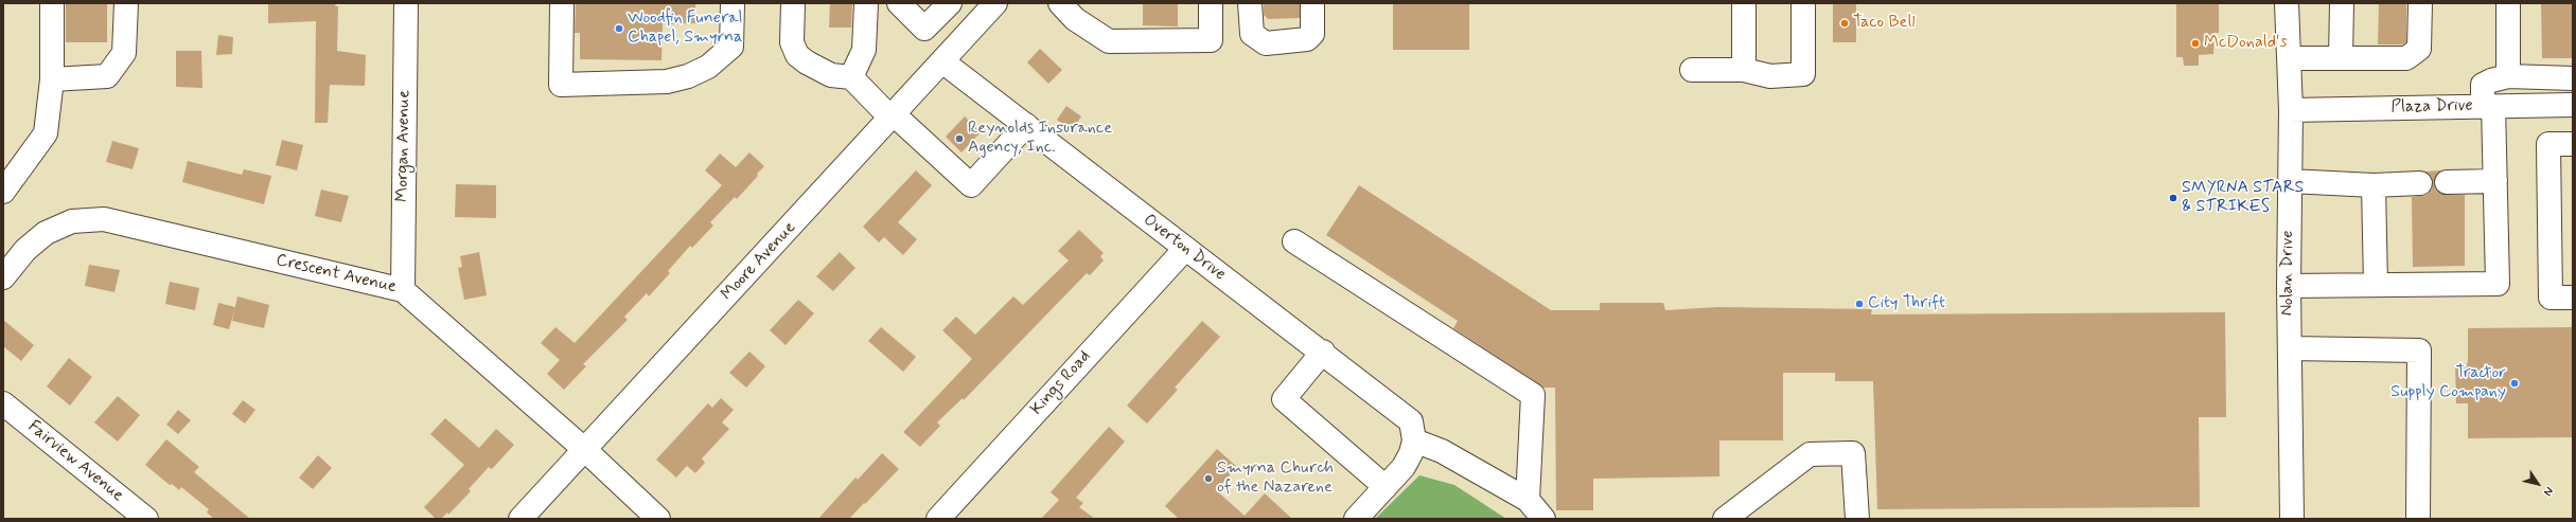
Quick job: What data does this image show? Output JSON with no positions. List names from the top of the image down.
{
  "streets": {
    "street": [
      "Plaza Drive",
      "Morgan Avenue",
      "Overton Drive",
      "Moore Avenue",
      "Nolan Drive",
      "Crescent Avenue",
      "Kings Road",
      "Fairview Avenue"
    ]
  },
  "crossings": [
    ["Plaza Drive", "Nolan Drive"],
    ["Morgan Avenue", "Crescent Avenue"],
    ["Overton Drive", "Moore Avenue"],
    ["Overton Drive", "Kings Road"],
    ["Moore Avenue", "Crescent Avenue"]
  ],
  "places": [
    "Taco Bell",
    "Woodfin Funeral Chapel, Smyrna",
    "McDonald's",
    "Reynolds Insurance Agency, Inc.",
    "SMYRNA STARS & STRIKES",
    "City Thrift",
    "Tractor Supply Company",
    "Smyrna Church of the Nazarene"
  ],
  "north": "bottom right"
}
